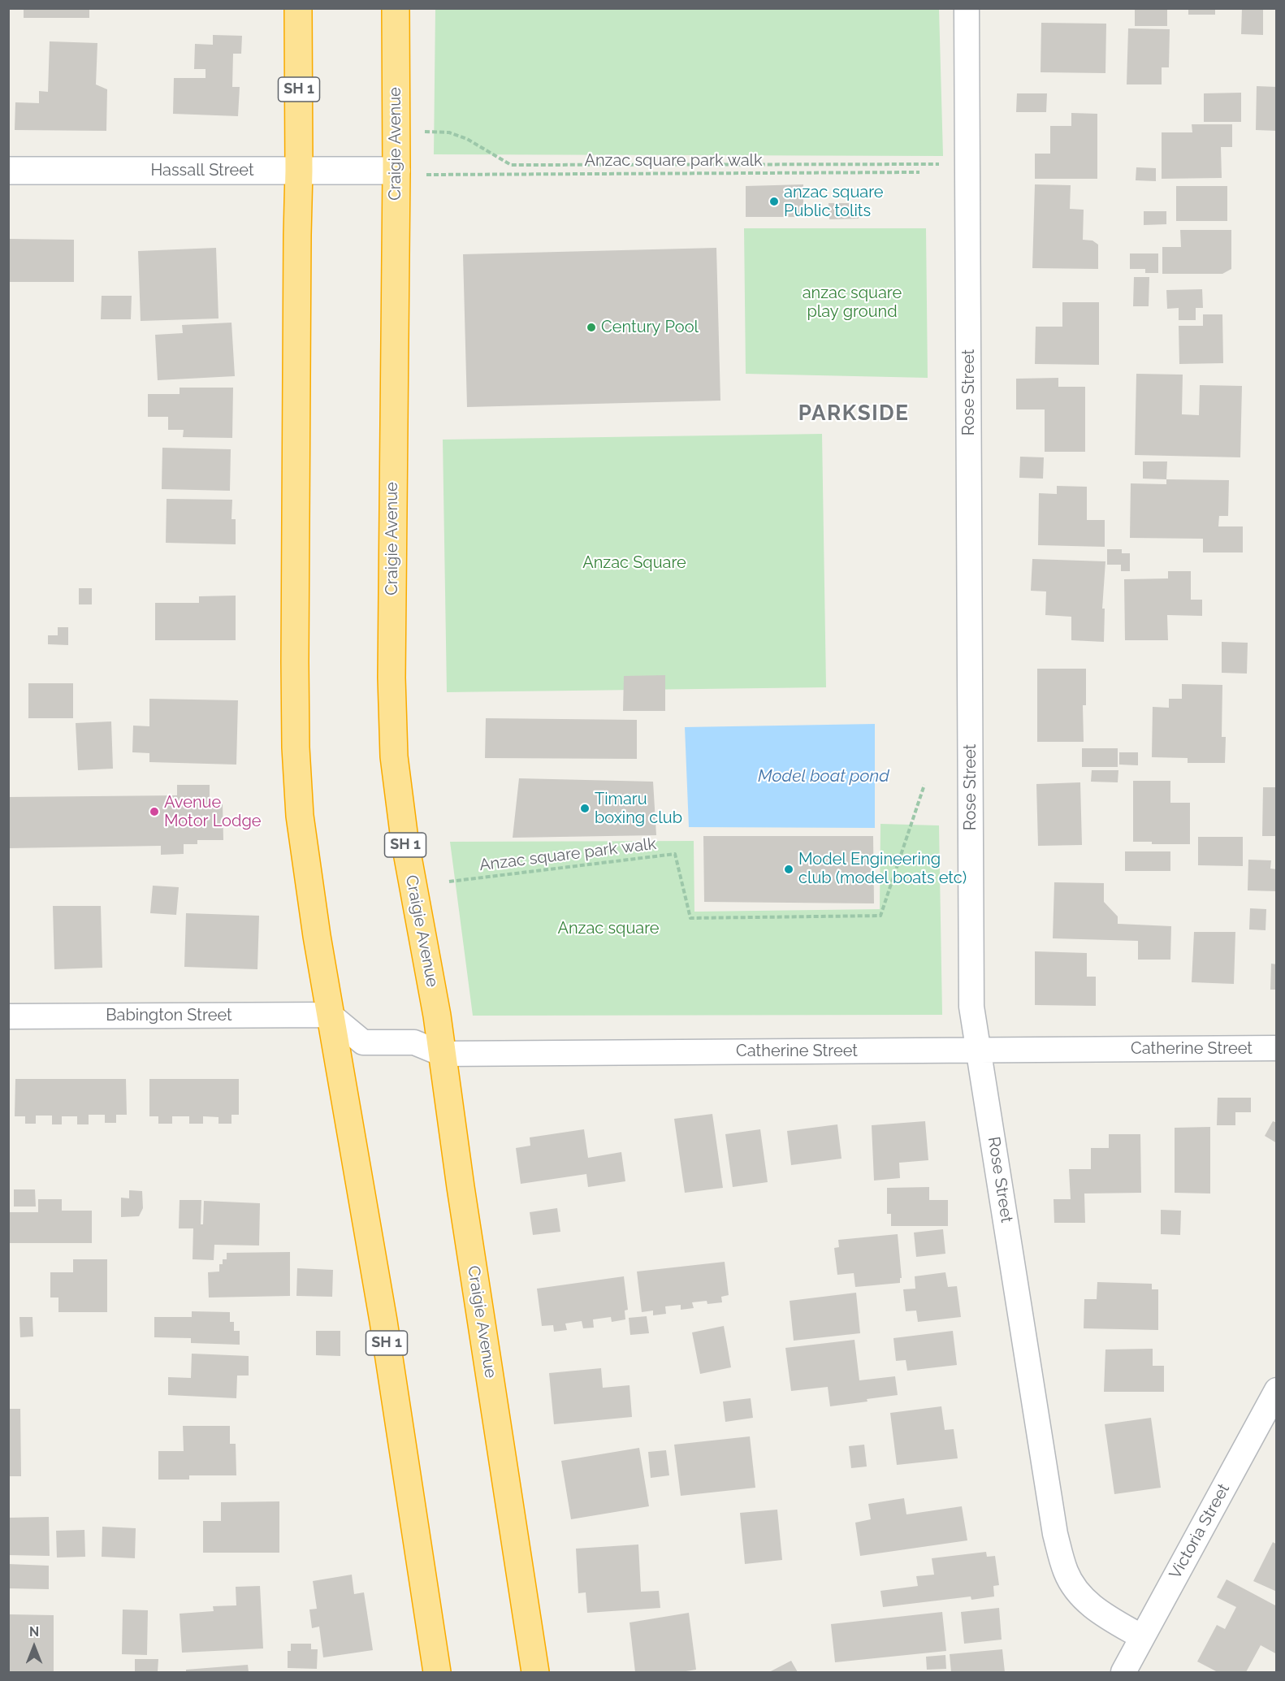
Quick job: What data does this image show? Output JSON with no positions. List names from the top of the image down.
{
  "streets": {
    "highway": ["SH 1", "Craigie Avenue"],
    "street": [
      "Hassall Street",
      "Rose Street",
      "Babington Street",
      "Catherine Street",
      "Victoria Street"
    ],
    "path": ["Anzac square park walk"]
  },
  "crossings": [
    ["SH 1", "Hassall Street"],
    ["SH 1", "Babington Street"],
    ["SH 1", "Catherine Street"],
    ["Craigie Avenue", "Hassall Street"],
    ["Craigie Avenue", "Catherine Street"],
    ["Rose Street", "Catherine Street"],
    ["Rose Street", "Victoria Street"],
    ["Babington Street", "Catherine Street"]
  ],
  "districts": ["PARKSIDE"],
  "water": ["Model boat pond"],
  "parks": ["anzac square play ground", "Anzac Square", "Anzac square"],
  "places": [
    "anzac square Public tolits",
    "Century Pool",
    "Timaru boxing club",
    "Avenue Motor Lodge",
    "Model Engineering club (model boats etc)"
  ],
  "north": "top"
}
